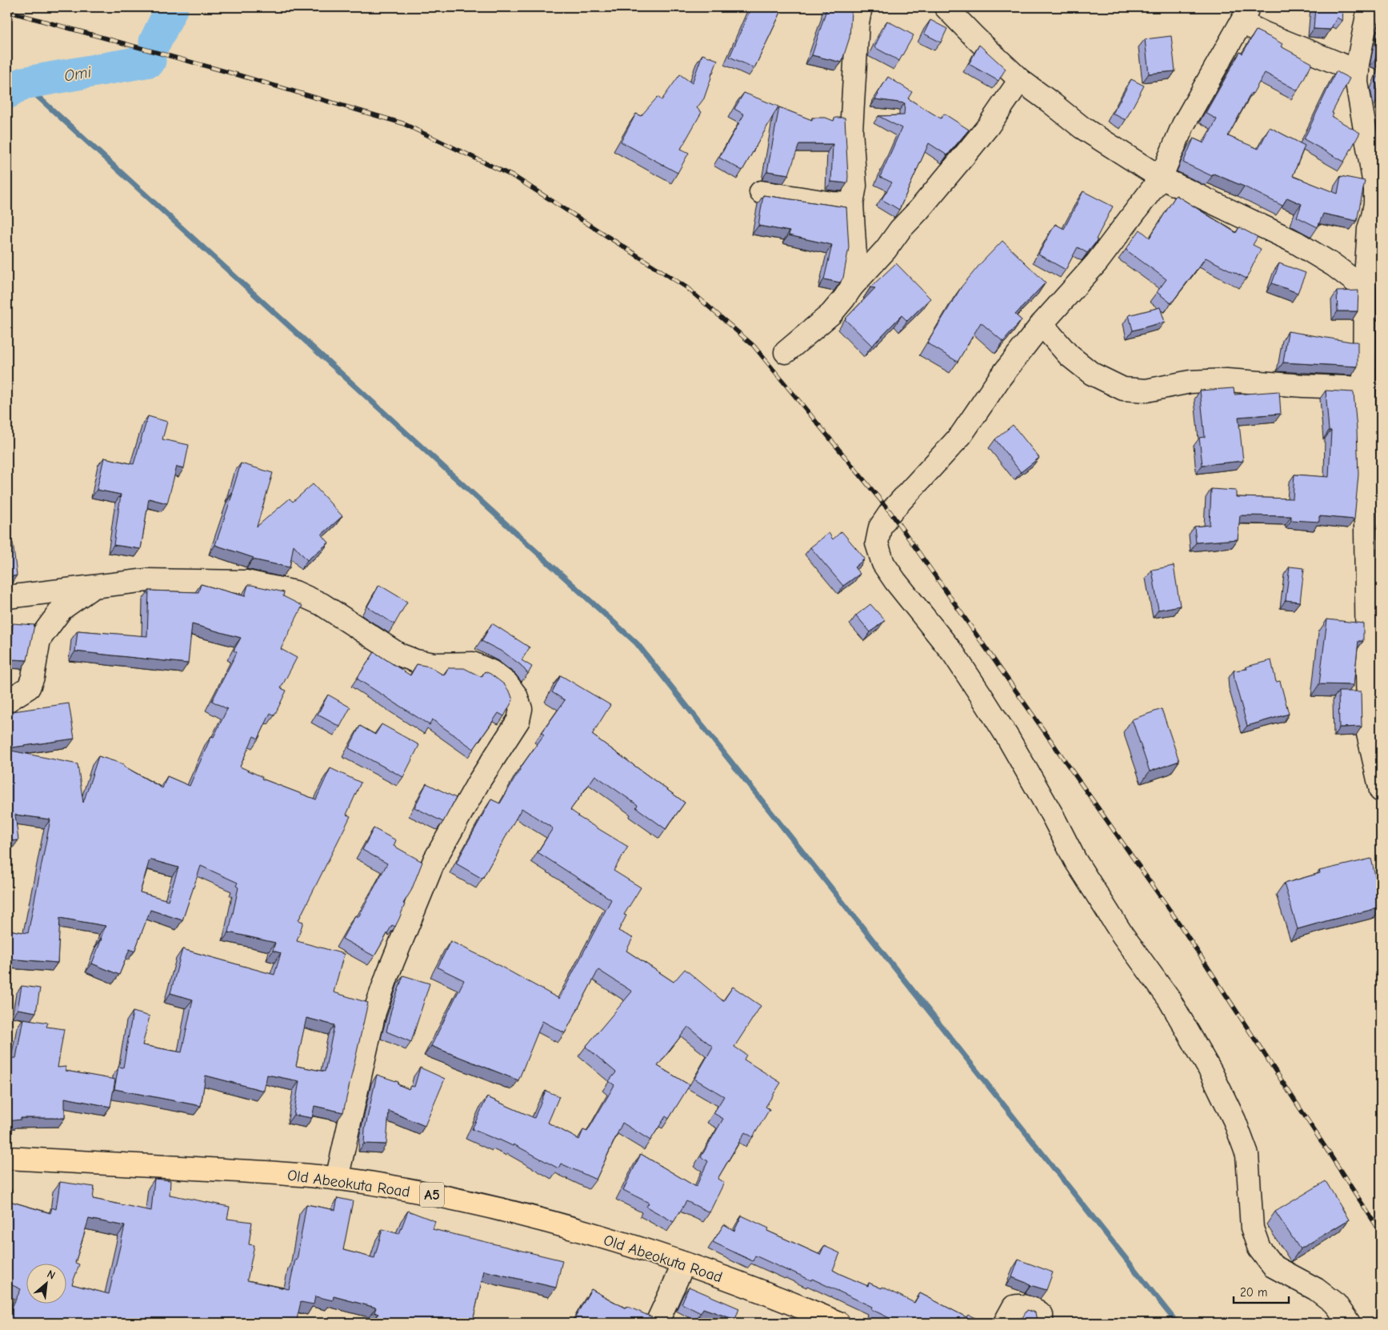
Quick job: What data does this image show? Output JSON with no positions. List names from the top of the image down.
{
  "streets": {
    "highway": ["Old Abeokuta Road", "A5"]
  },
  "water": ["Omi"],
  "scale_bar": "20 m",
  "north": "top right"
}
